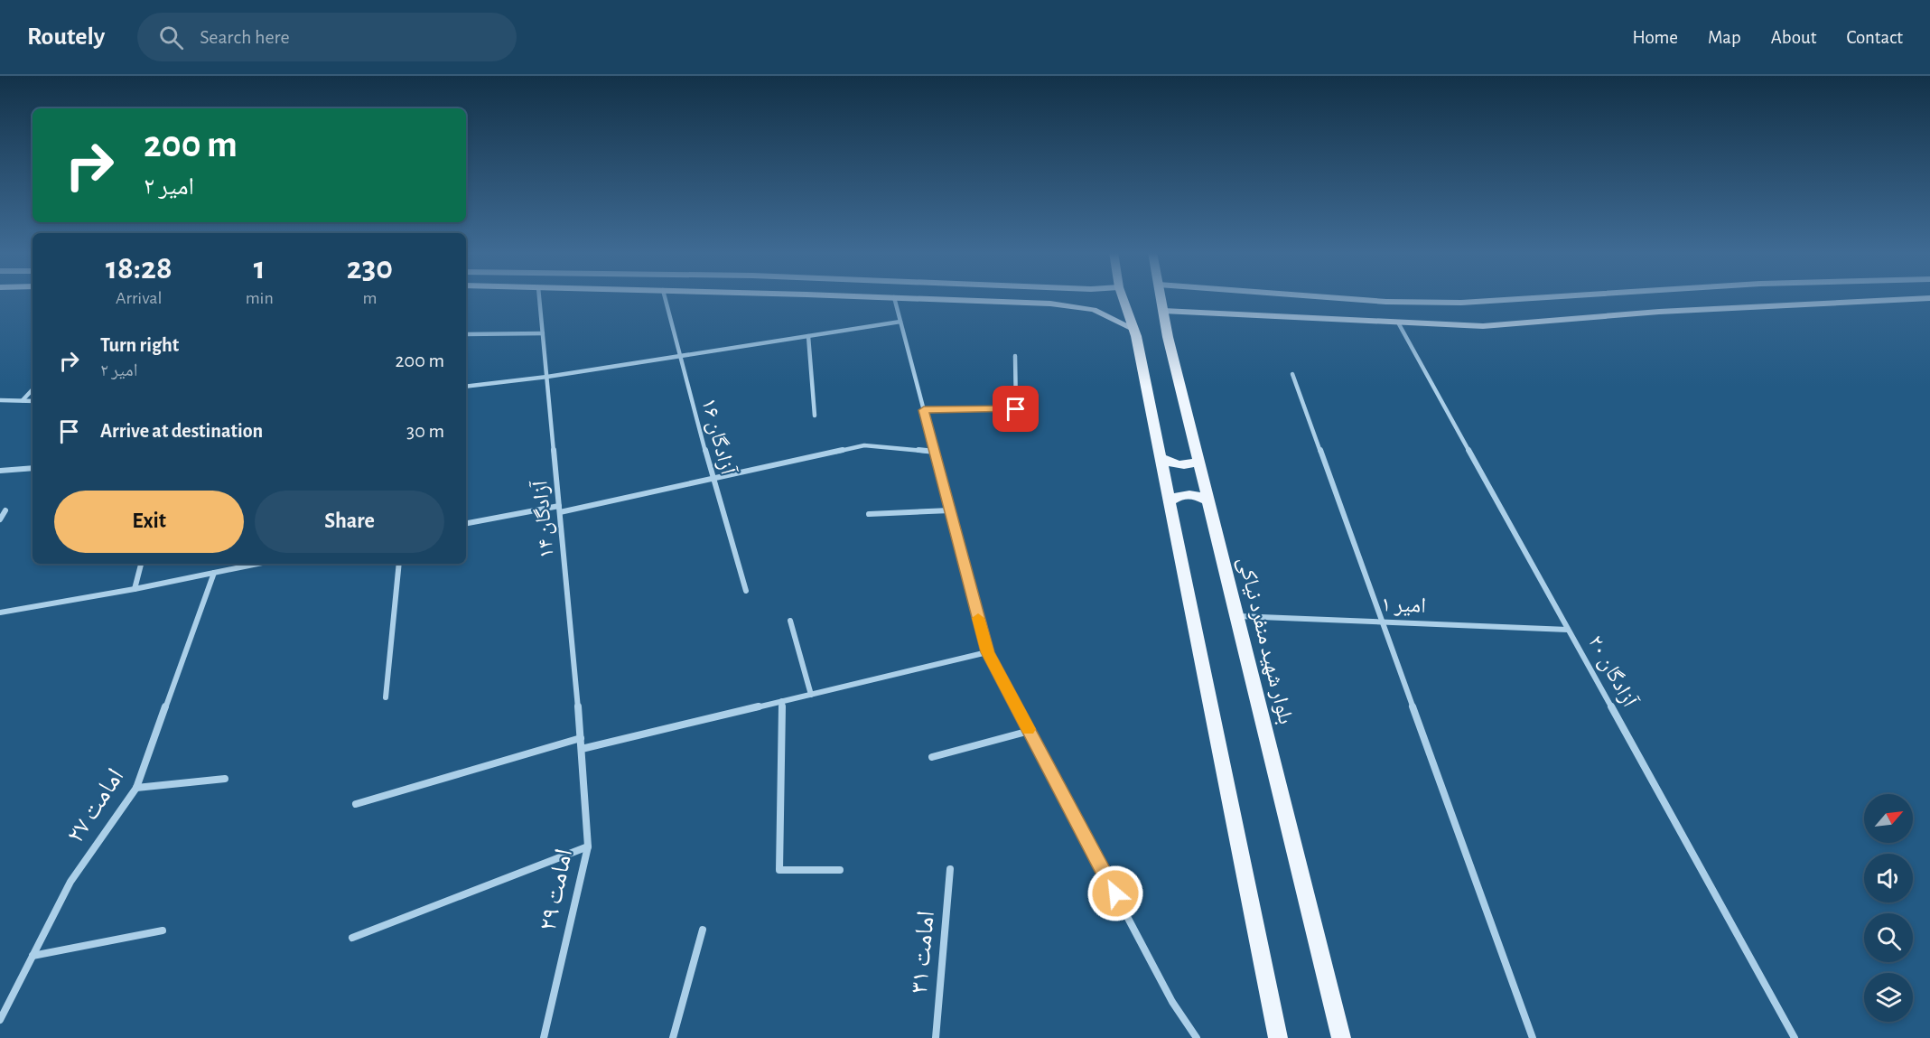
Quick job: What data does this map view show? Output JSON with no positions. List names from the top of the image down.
{
  "streets": {
    "main road": ["بلوار شهید منفرد نیاکی"],
    "street": [
      "آزادگان ۱۶",
      "آزادگان ۱۴",
      "امیر ۱",
      "آزادگان ۲۰",
      "امامت ۲۷",
      "امامت ۲۹",
      "امامت ۳۱"
    ]
  },
  "crossings": [
    ["آزادگان ۱۴", "امامت ۲۹"],
    ["امیر ۱", "بلوار شهید منفرد نیاکی"],
    ["امیر ۱", "آزادگان ۲۰"]
  ],
  "north": "top right",
  "page": {
    "header": "Routely",
    "search": "Search here",
    "nav": [
      "Home",
      "Map",
      "About",
      "Contact"
    ],
    "turn": ["200 m", "امیر ۲"],
    "eta": [
      "18:28",
      "Arrival",
      "1",
      "min",
      "230",
      "m"
    ],
    "list": [
      {
        "name": "Turn right",
        "note": "امیر ۲",
        "value": "200 m"
      },
      {
        "name": "Arrive at destination",
        "value": "30 m"
      }
    ],
    "buttons": ["Exit", "Share"]
  }
}
